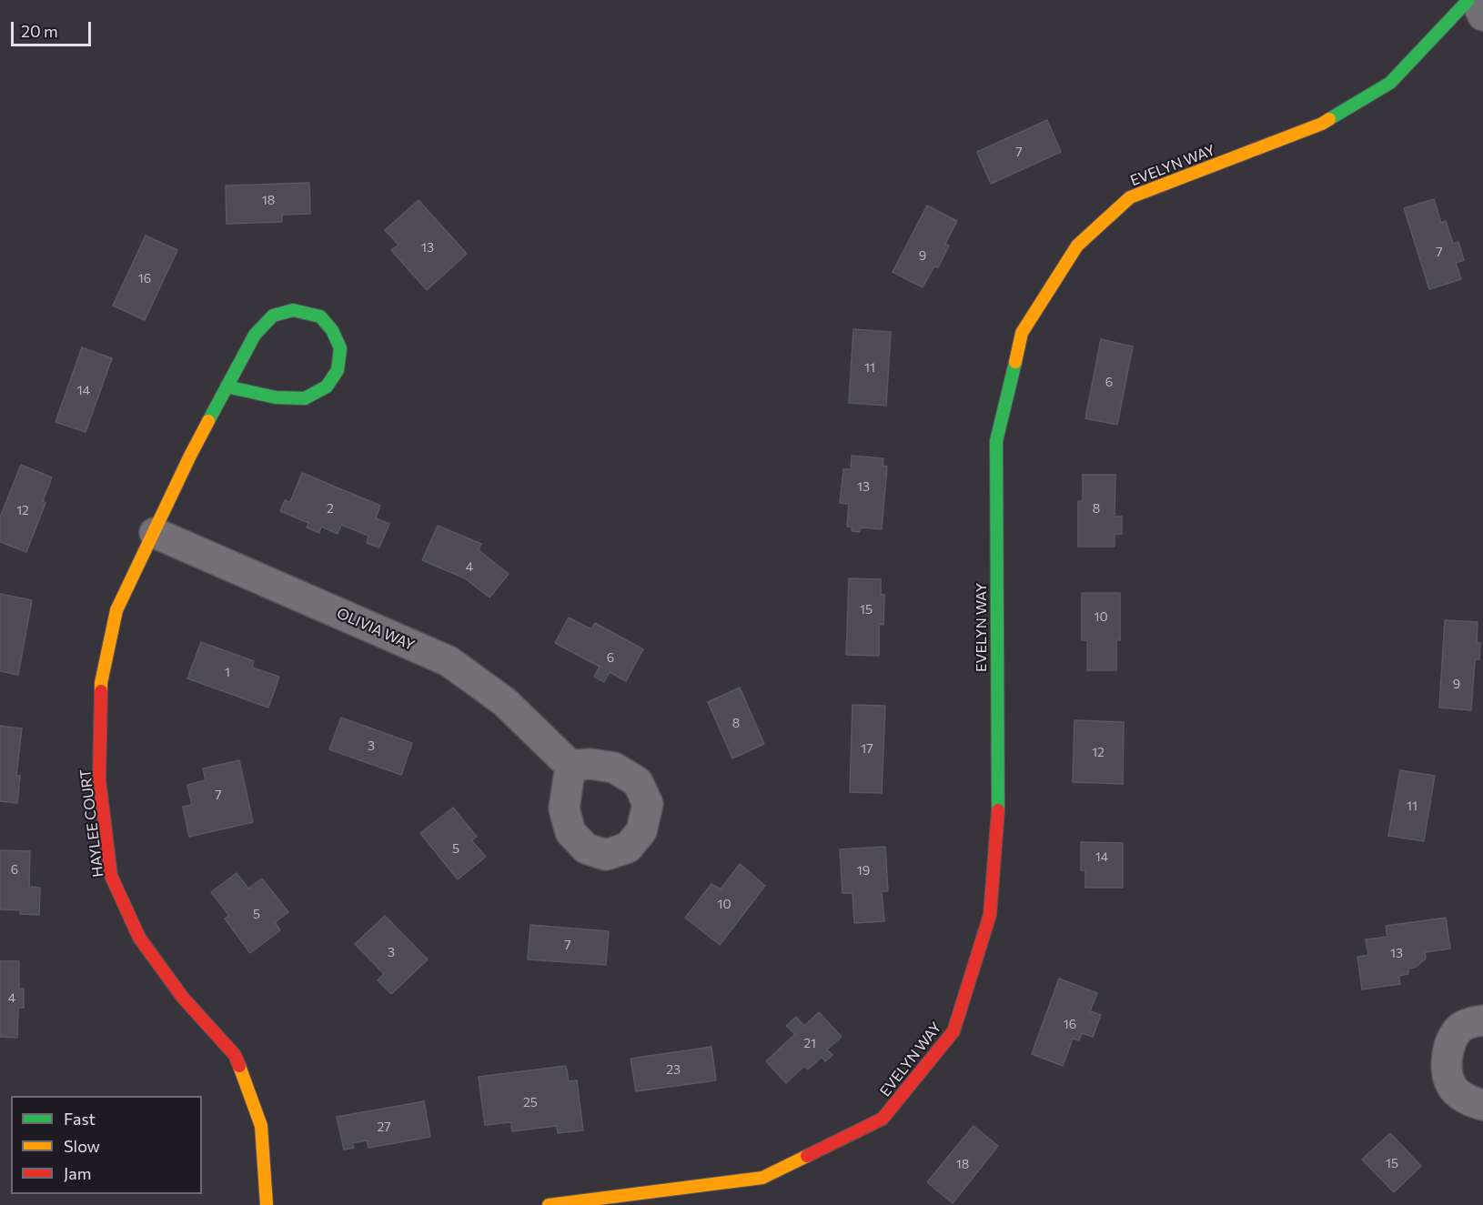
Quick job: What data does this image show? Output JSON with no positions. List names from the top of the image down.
{
  "streets": {
    "street": ["EVELYN WAY", "OLIVIA WAY", "HAYLEE COURT"]
  },
  "crossings": [
    ["OLIVIA WAY", "HAYLEE COURT"]
  ],
  "house_numbers": [
    "7",
    "18",
    "13",
    "7",
    "9",
    "16",
    "11",
    "6",
    "14",
    "13",
    "2",
    "8",
    "12",
    "4",
    "15",
    "10",
    "6",
    "1",
    "9",
    "8",
    "3",
    "17",
    "12",
    "7",
    "11",
    "5",
    "14",
    "6",
    "19",
    "10",
    "5",
    "7",
    "3",
    "13",
    "4",
    "16",
    "21",
    "23",
    "25",
    "27",
    "15",
    "18"
  ],
  "legend": ["Fast", "Slow", "Jam"],
  "scale_bar": "20 m"
}
